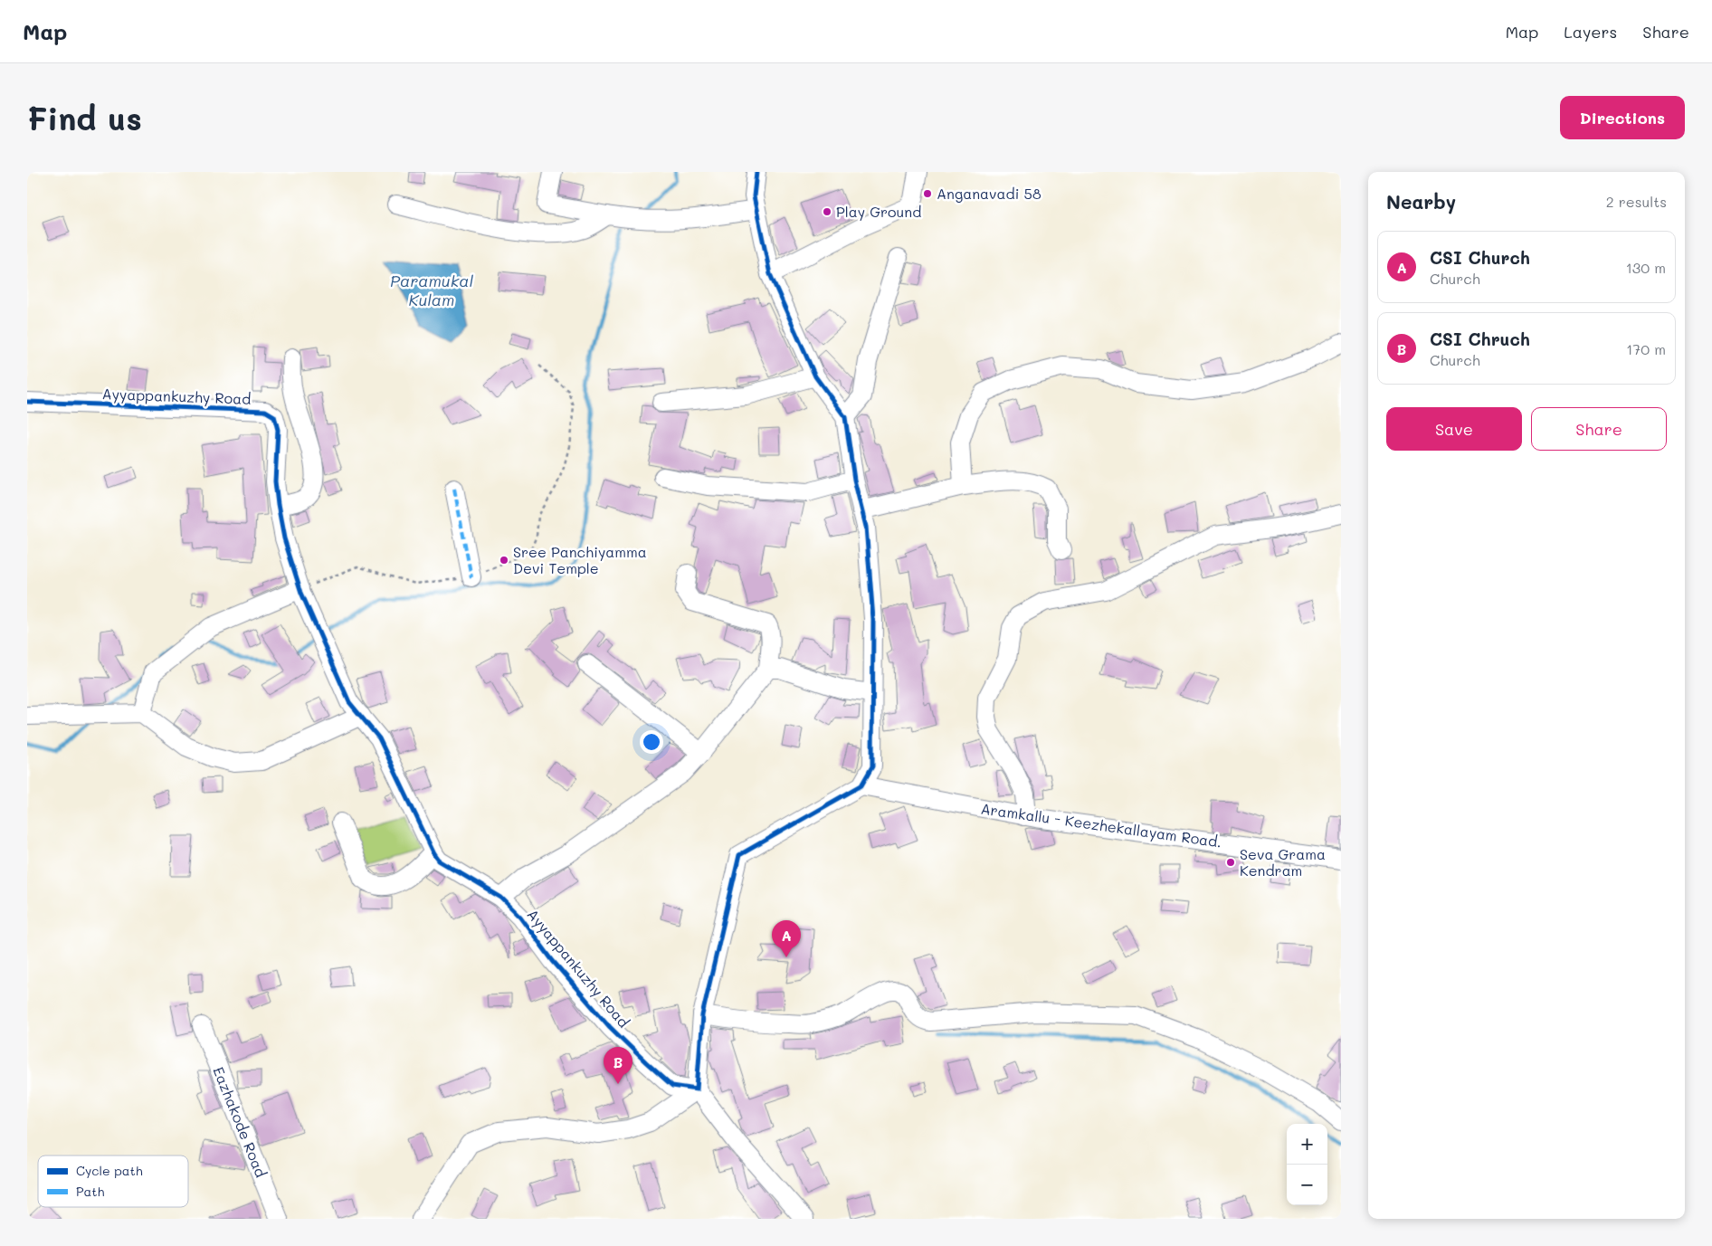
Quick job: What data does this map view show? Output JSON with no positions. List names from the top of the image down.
{
  "streets": {
    "street": ["Ayyappankuzhy Road", "Aramkallu - Keezhekallayam Road.", "Eazhakode Road"]
  },
  "water": ["Paramukal Kulam"],
  "places": [
    "Anganavadi 58",
    "Play Ground",
    "Sree Panchiyamma Devi Temple",
    "Seva Grama Kendram"
  ],
  "legend": ["Cycle path", "Path"],
  "page": {
    "header": "Map",
    "nav": ["Map", "Layers", "Share"],
    "buttons": [
      "Directions",
      ["Save", "Share"]
    ],
    "title": "Find us",
    "heading": ["Nearby", "2 results"],
    "list": [
      {
        "mark": "A",
        "name": "CSI Church",
        "note": "Church",
        "value": "130 m"
      },
      {
        "mark": "B",
        "name": "CSI Chruch",
        "note": "Church",
        "value": "170 m"
      }
    ],
    "pins": ["A", "B"],
    "map_buttons": ["+", "−"]
  }
}
